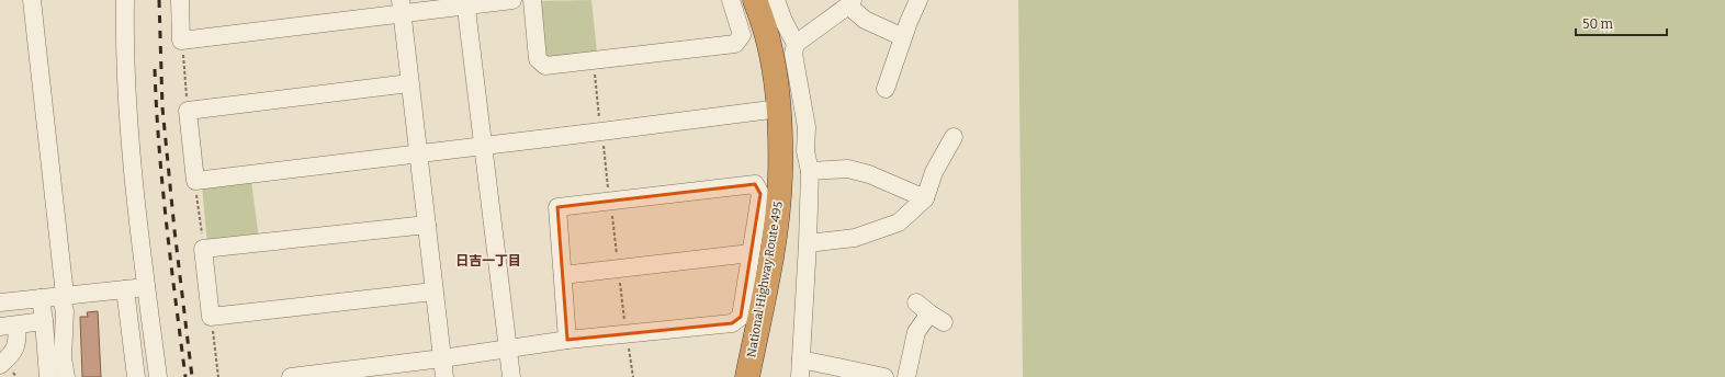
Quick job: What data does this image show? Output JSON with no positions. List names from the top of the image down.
{
  "streets": {
    "highway": ["National Highway Route 495"]
  },
  "districts": ["日吉一丁目"],
  "scale_bar": "50 m"
}
